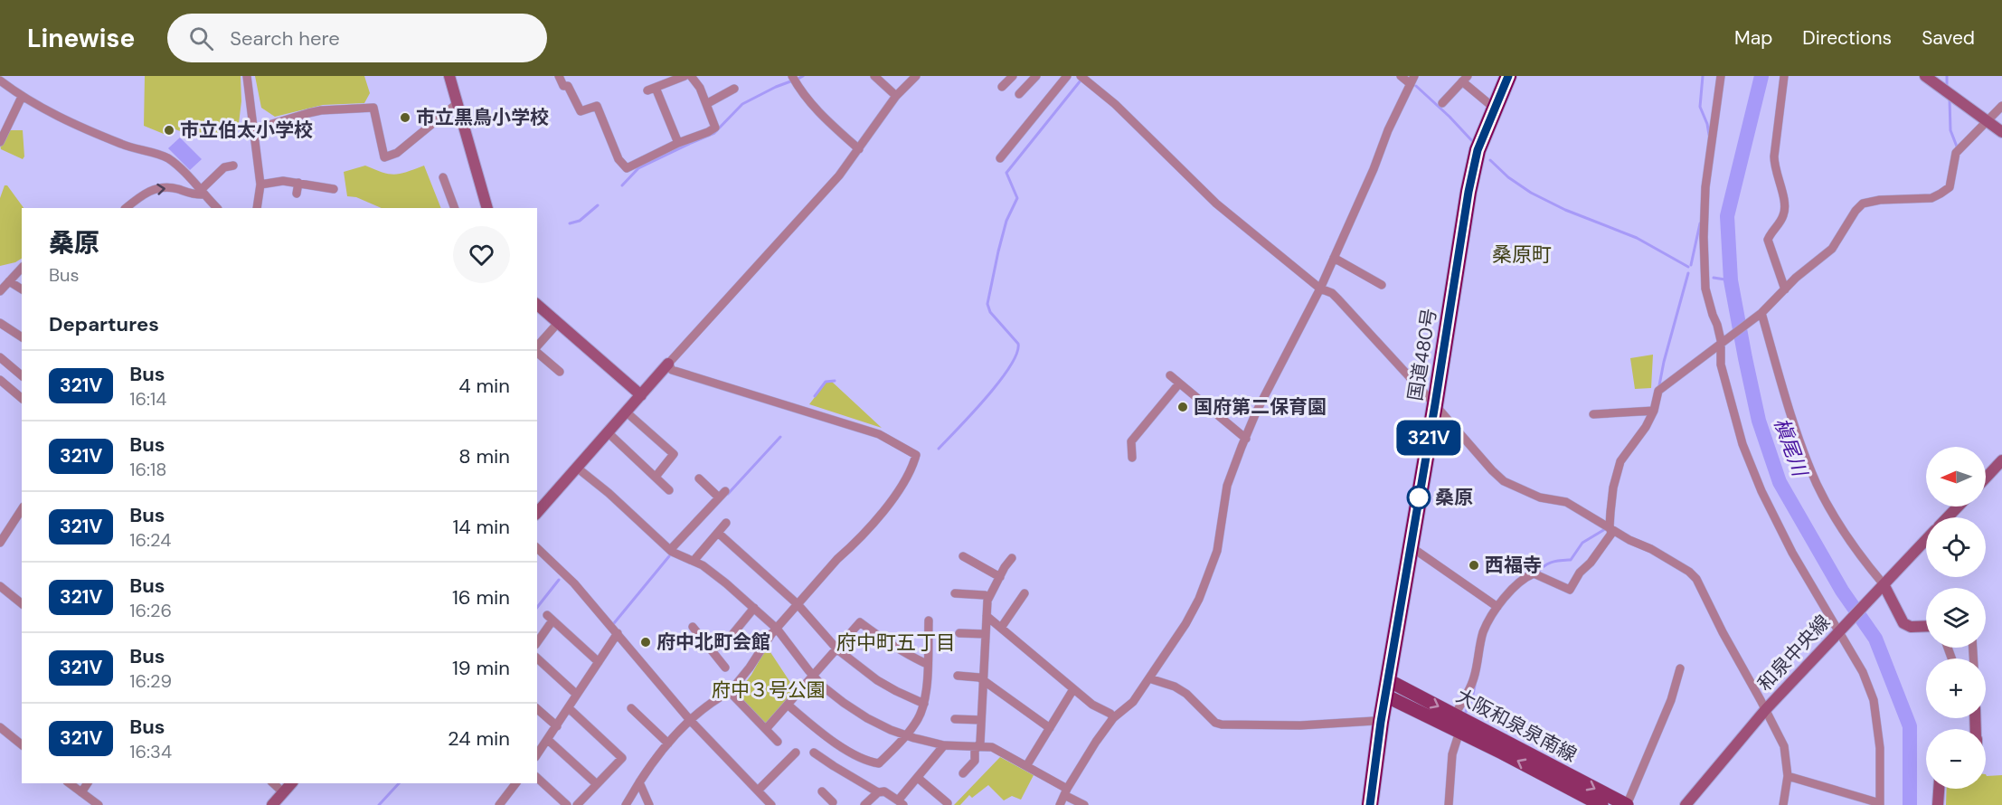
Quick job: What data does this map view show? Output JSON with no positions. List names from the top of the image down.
{
  "streets": {
    "highway": ["国道480号"],
    "main road": ["大阪和泉泉南線"],
    "street": ["和泉中央線"]
  },
  "crossings": [
    ["国道480号", "大阪和泉泉南線"]
  ],
  "districts": ["桑原町", "府中町五丁目"],
  "water": ["槇尾川"],
  "parks": ["府中３号公園"],
  "places": [
    "市立黒鳥小学校",
    "市立伯太小学校",
    "国府第二保育園",
    "桑原",
    "西福寺",
    "府中北町会館"
  ],
  "lines": ["bus line 321V"],
  "north": "left",
  "page": {
    "header": "Linewise",
    "search": "Search here",
    "nav": ["Map", "Directions", "Saved"],
    "on_map": "321V",
    "heading": [
      ["桑原", "Bus"],
      "Departures"
    ],
    "list": [
      {
        "mark": "321V",
        "name": "Bus",
        "note": "16:14",
        "value": "4 min"
      },
      {
        "mark": "321V",
        "name": "Bus",
        "note": "16:18",
        "value": "8 min"
      },
      {
        "mark": "321V",
        "name": "Bus",
        "note": "16:24",
        "value": "14 min"
      },
      {
        "mark": "321V",
        "name": "Bus",
        "note": "16:26",
        "value": "16 min"
      },
      {
        "mark": "321V",
        "name": "Bus",
        "note": "16:29",
        "value": "19 min"
      },
      {
        "mark": "321V",
        "name": "Bus",
        "note": "16:34",
        "value": "24 min"
      }
    ],
    "map_buttons": ["+", "−"]
  }
}
